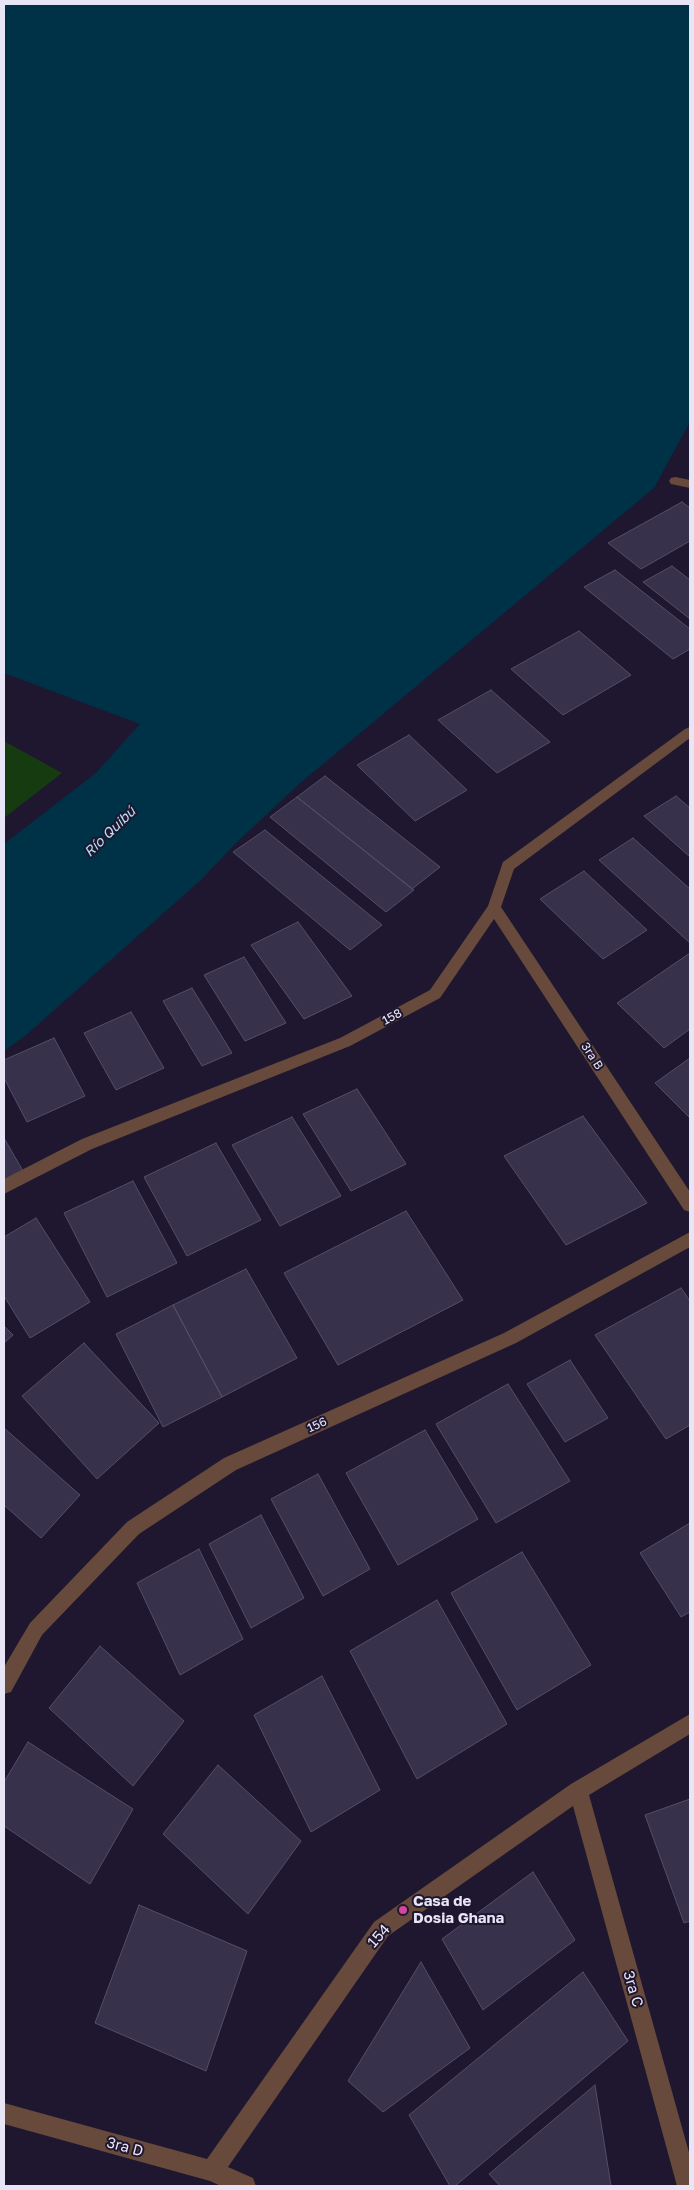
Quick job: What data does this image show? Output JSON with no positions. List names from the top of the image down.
{
  "streets": {
    "street": [
      "158",
      "3ra B",
      "156",
      "154",
      "3ra C",
      "3ra D"
    ]
  },
  "crossings": [
    ["158", "3ra B"],
    ["154", "3ra C"],
    ["154", "3ra D"]
  ],
  "water": ["Río Quibú"],
  "places": ["Casa de Dosia Ghana"]
}
